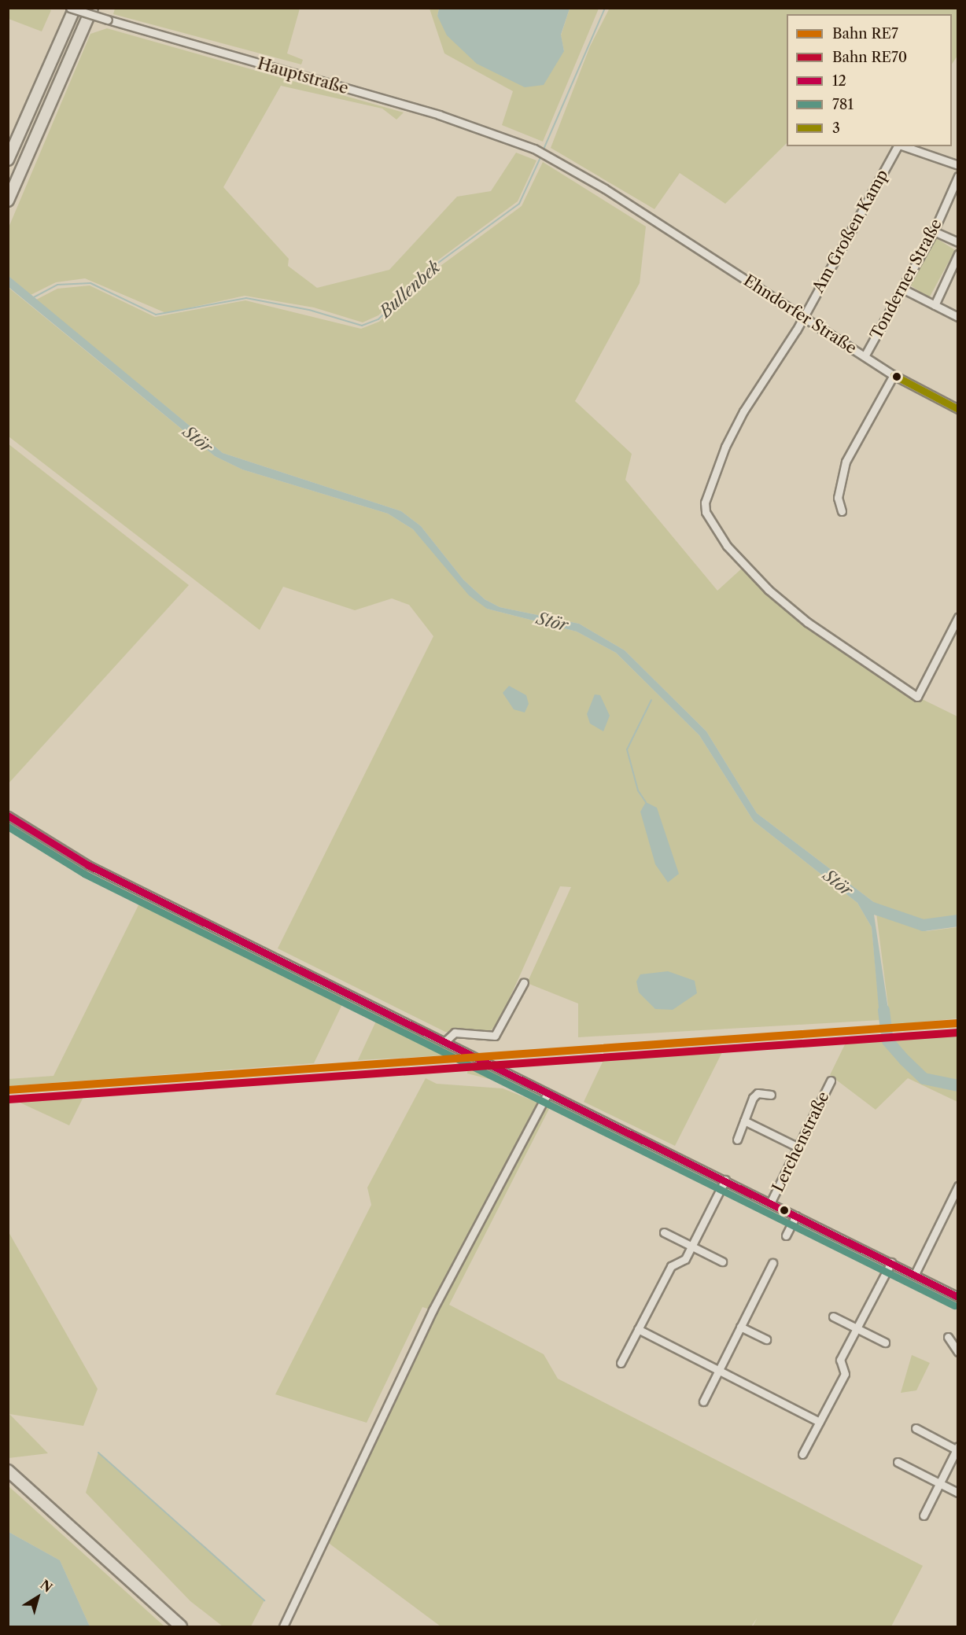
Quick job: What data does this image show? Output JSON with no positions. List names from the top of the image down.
{
  "streets": {
    "street": [
      "Hauptstraße",
      "Am Großen Kamp",
      "Tonderner Straße",
      "Ehndorfer Straße",
      "Lerchenstraße"
    ]
  },
  "crossings": [
    ["Hauptstraße", "Ehndorfer Straße"],
    ["Am Großen Kamp", "Ehndorfer Straße"],
    ["Tonderner Straße", "Ehndorfer Straße"]
  ],
  "water": ["Bullenbek", "Stör"],
  "lines": [
    "transit line 3",
    "transit line 12",
    "transit line 781",
    "rail line RE7",
    "rail line RE70"
  ],
  "legend": [
    "Bahn RE7",
    "Bahn RE70",
    "12",
    "781",
    "3"
  ],
  "north": "top right"
}
